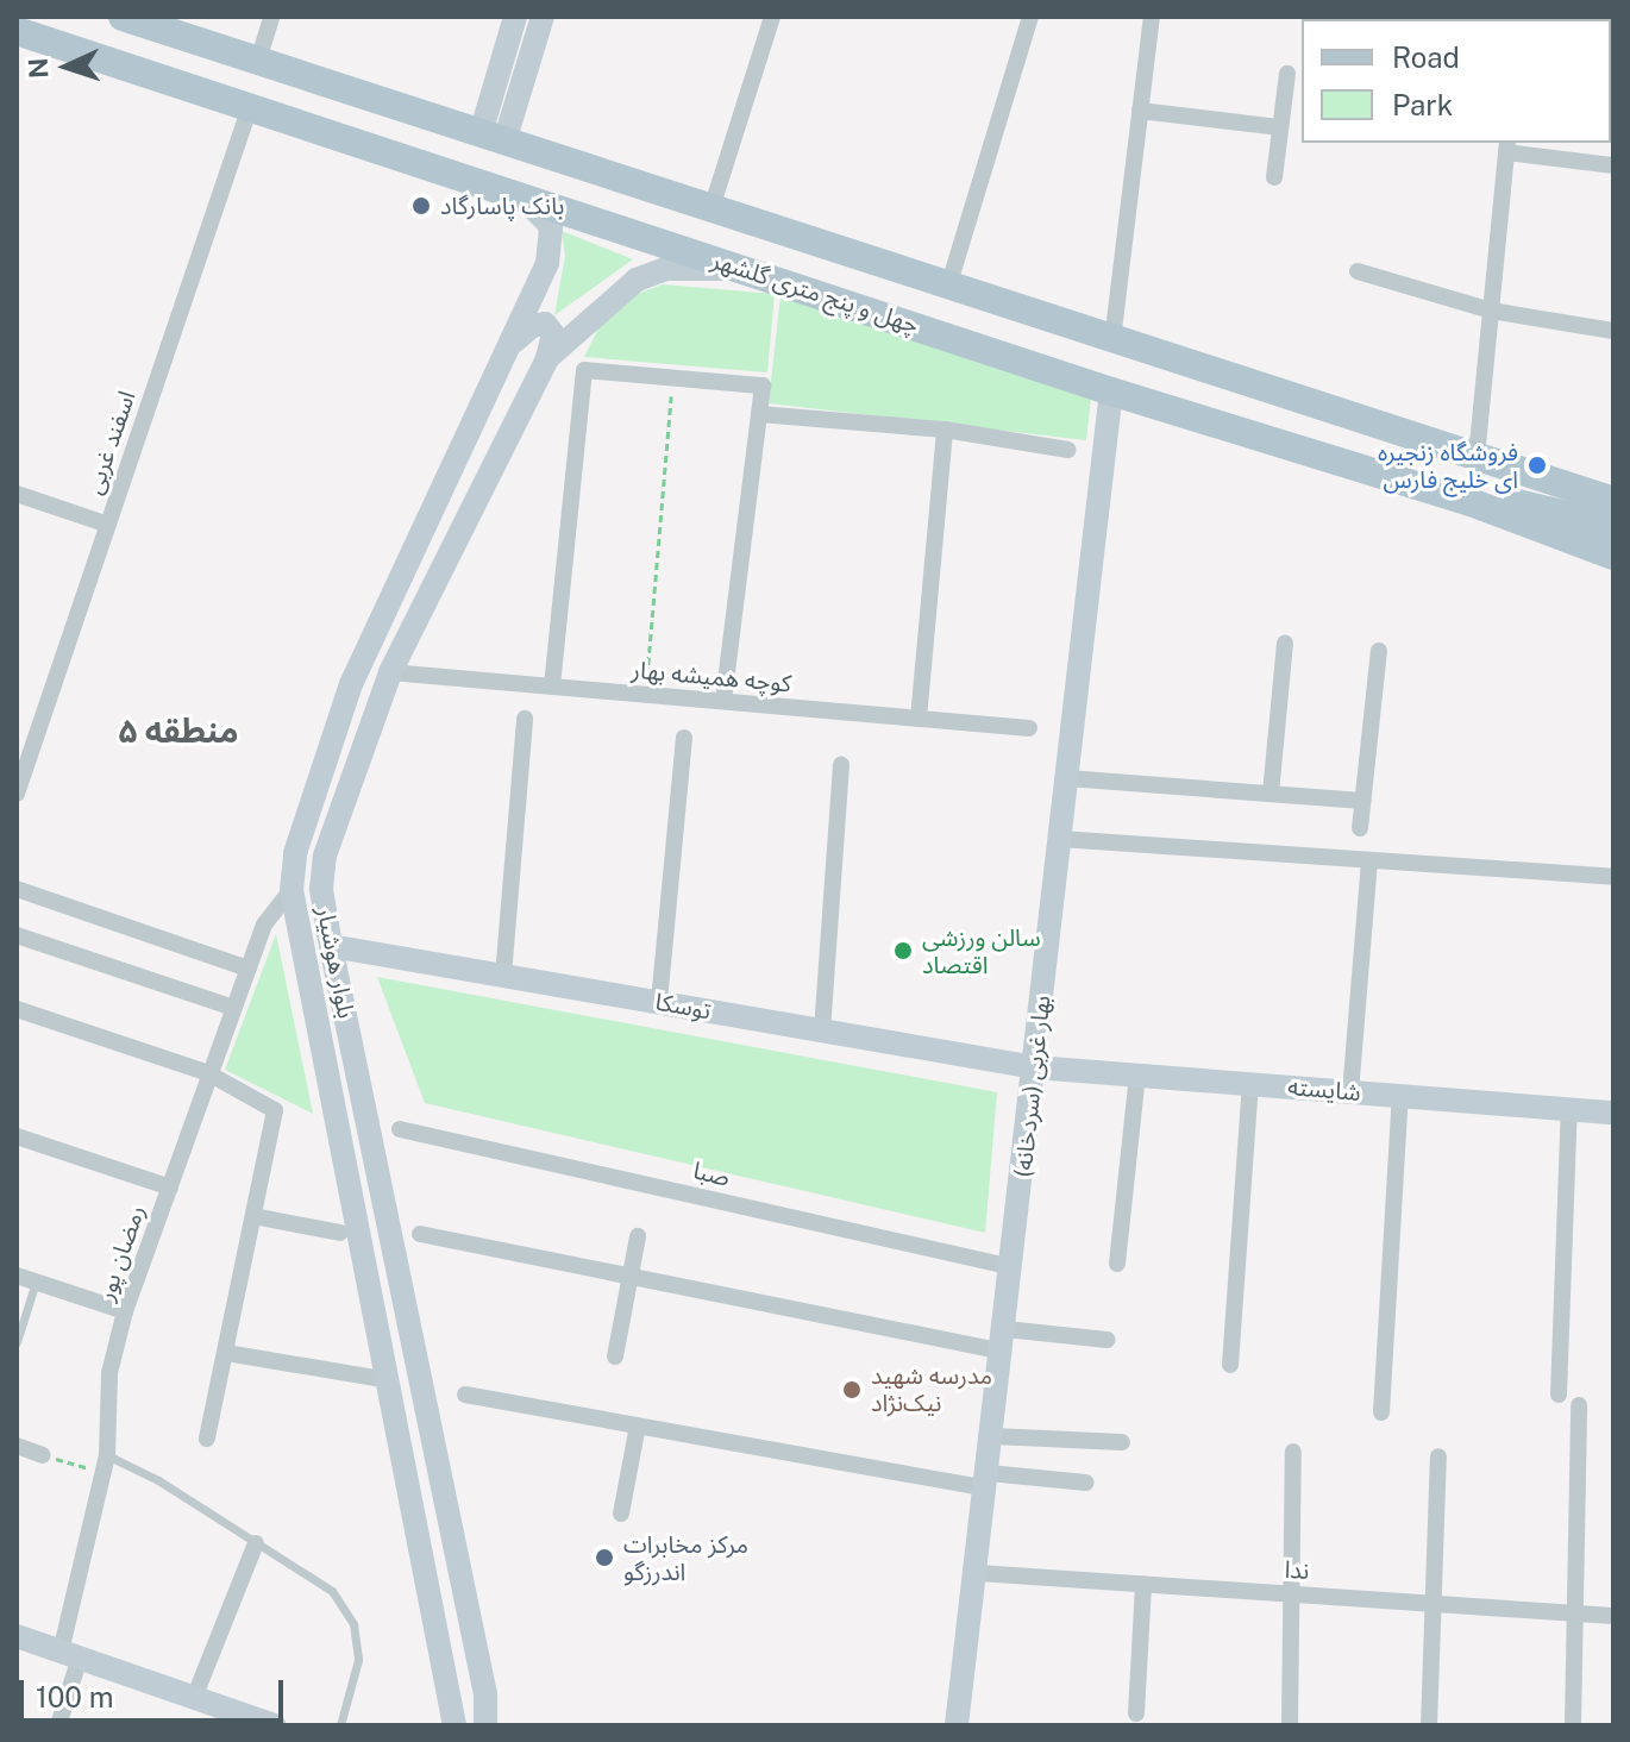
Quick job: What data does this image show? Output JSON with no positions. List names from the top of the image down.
{
  "streets": {
    "main road": [
      "چهل و پنج متری گلشهر",
      "بلوار هوشیار",
      "توسکا",
      "بهار غربی (سردخانه)",
      "شایسته"
    ],
    "street": [
      "اسفند غربی",
      "کوچه همیشه بهار",
      "صبا",
      "رمضان پور",
      "ندا"
    ]
  },
  "crossings": [
    ["چهل و پنج متری گلشهر", "اسفند غربی"],
    ["چهل و پنج متری گلشهر", "بلوار هوشیار"],
    ["چهل و پنج متری گلشهر", "بهار غربی (سردخانه)"],
    ["کوچه همیشه بهار", "بلوار هوشیار"],
    ["بلوار هوشیار", "توسکا"],
    ["بلوار هوشیار", "رمضان پور"],
    ["توسکا", "بهار غربی (سردخانه)"],
    ["توسکا", "شایسته"],
    ["بهار غربی (سردخانه)", "شایسته"],
    ["بهار غربی (سردخانه)", "صبا"],
    ["بهار غربی (سردخانه)", "ندا"]
  ],
  "districts": ["منطقه ۵"],
  "places": [
    "بانک پاسارگاد",
    "فروشگاه زنجیره ای خلیج فارس",
    "سالن ورزشی اقتصاد",
    "مدرسه شهید نیک‌نژاد",
    "مرکز مخابرات اندرزگو"
  ],
  "legend": ["Road", "Park"],
  "scale_bar": "100 m",
  "north": "left"
}
